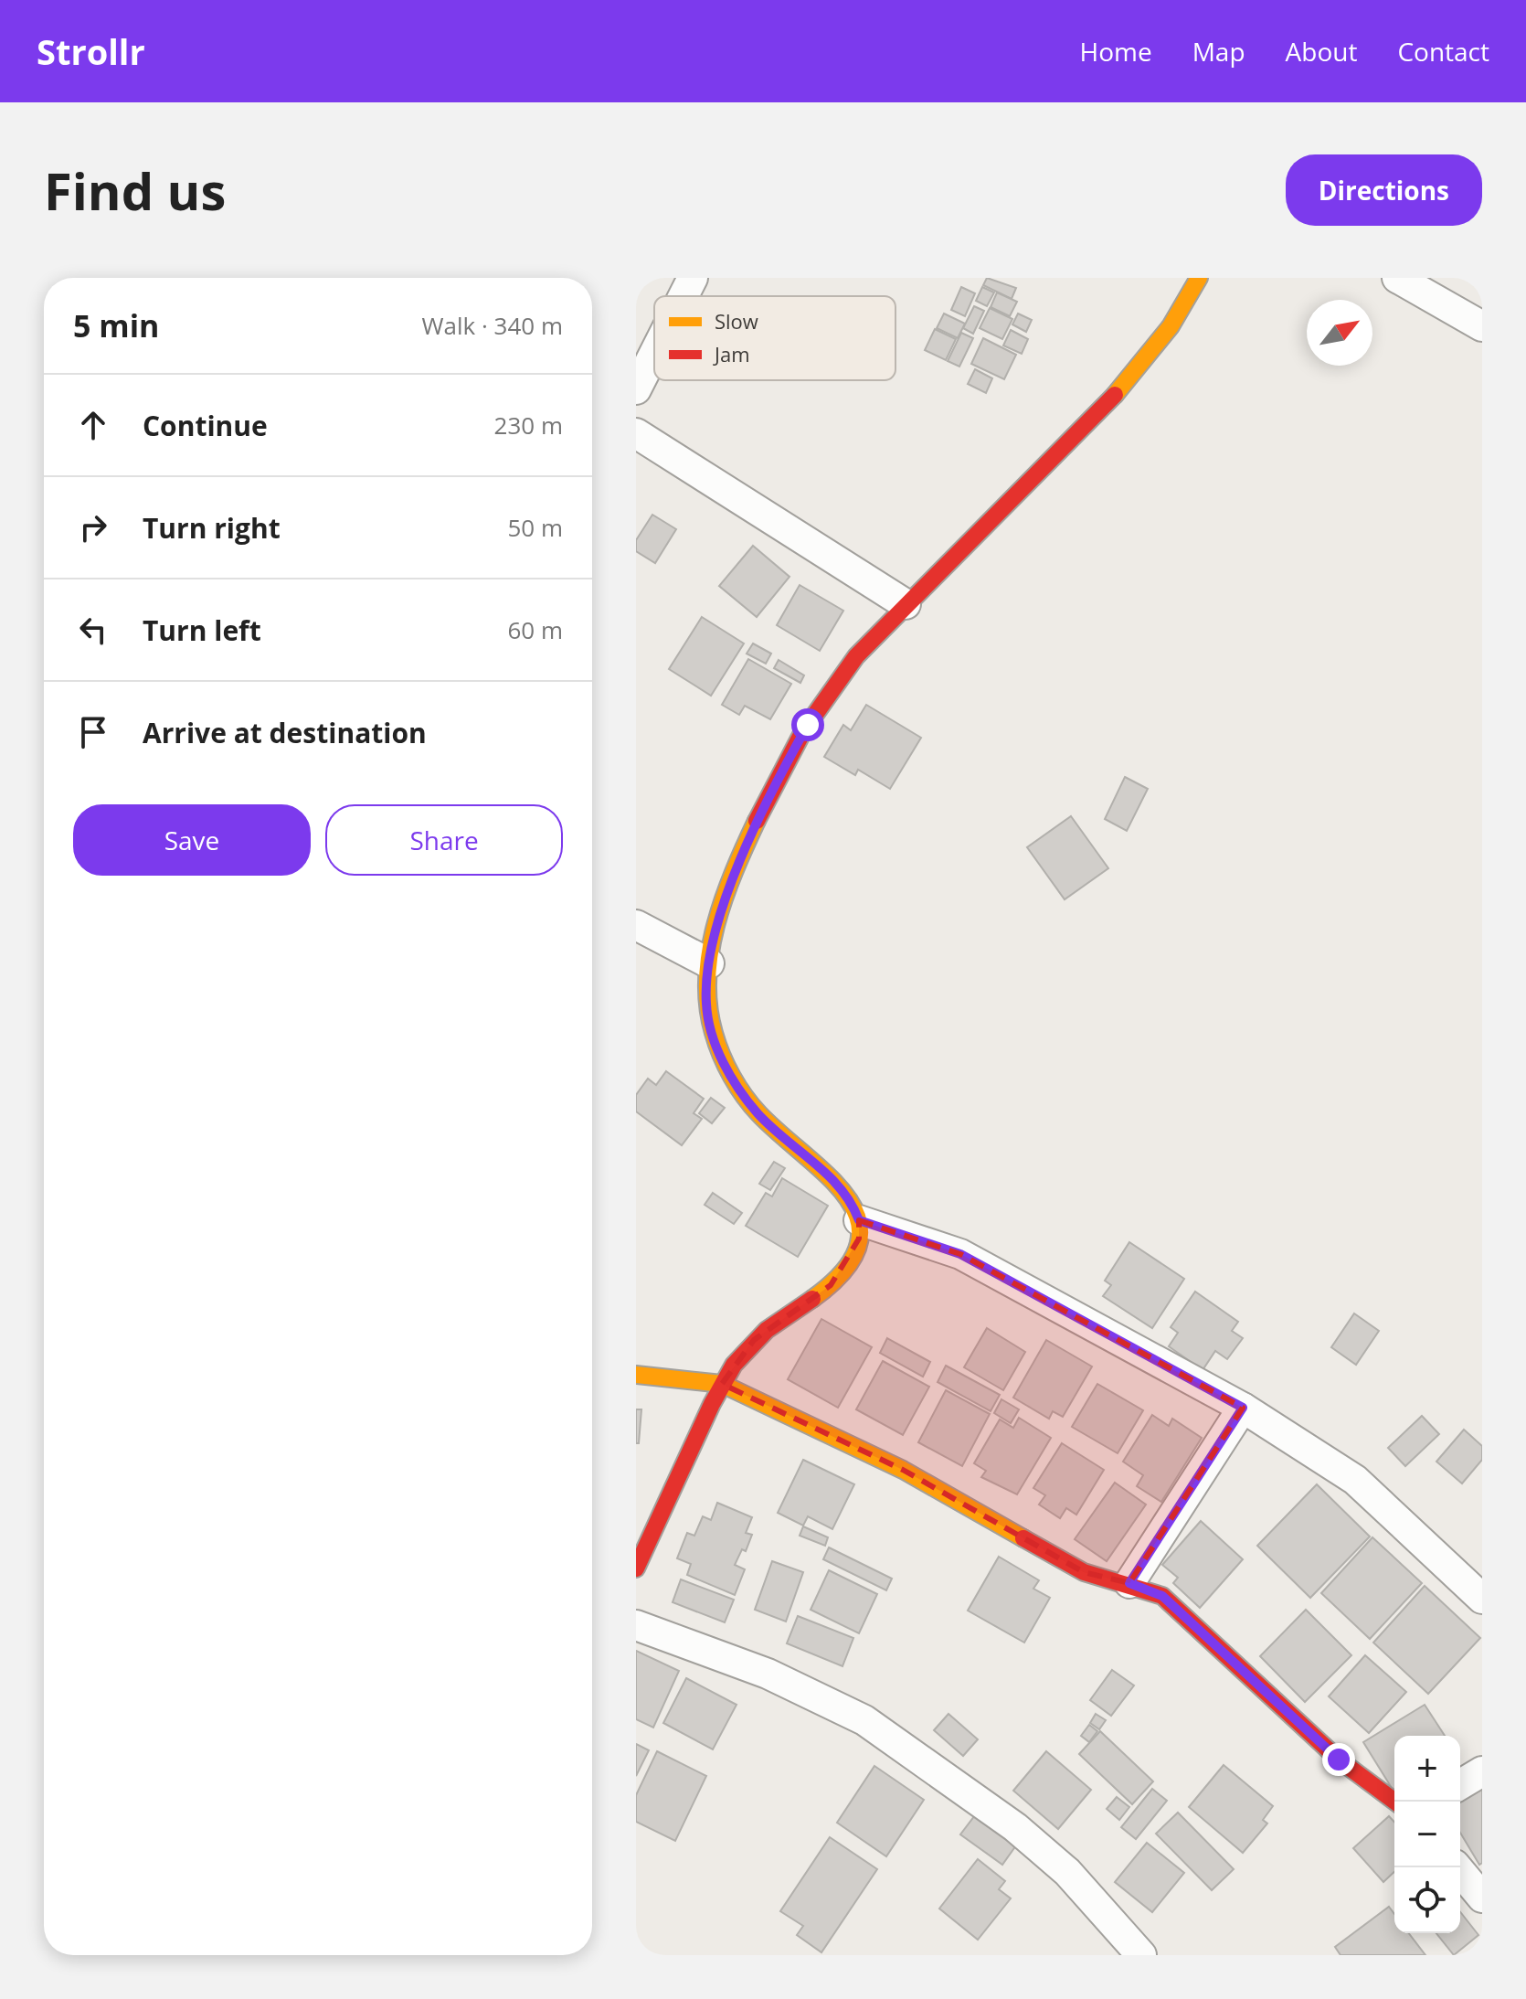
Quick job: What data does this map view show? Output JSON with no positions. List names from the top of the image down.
{
  "legend": ["Slow", "Jam"],
  "north": "top right",
  "page": {
    "header": "Strollr",
    "nav": [
      "Home",
      "Map",
      "About",
      "Contact"
    ],
    "buttons": [
      "Directions",
      ["Save", "Share"]
    ],
    "title": "Find us",
    "heading": ["5 min", "Walk · 340 m"],
    "list": [
      ["Continue", "230 m"],
      ["Turn right", "50 m"],
      ["Turn left", "60 m"],
      "Arrive at destination"
    ],
    "map_buttons": ["+", "−"]
  }
}
